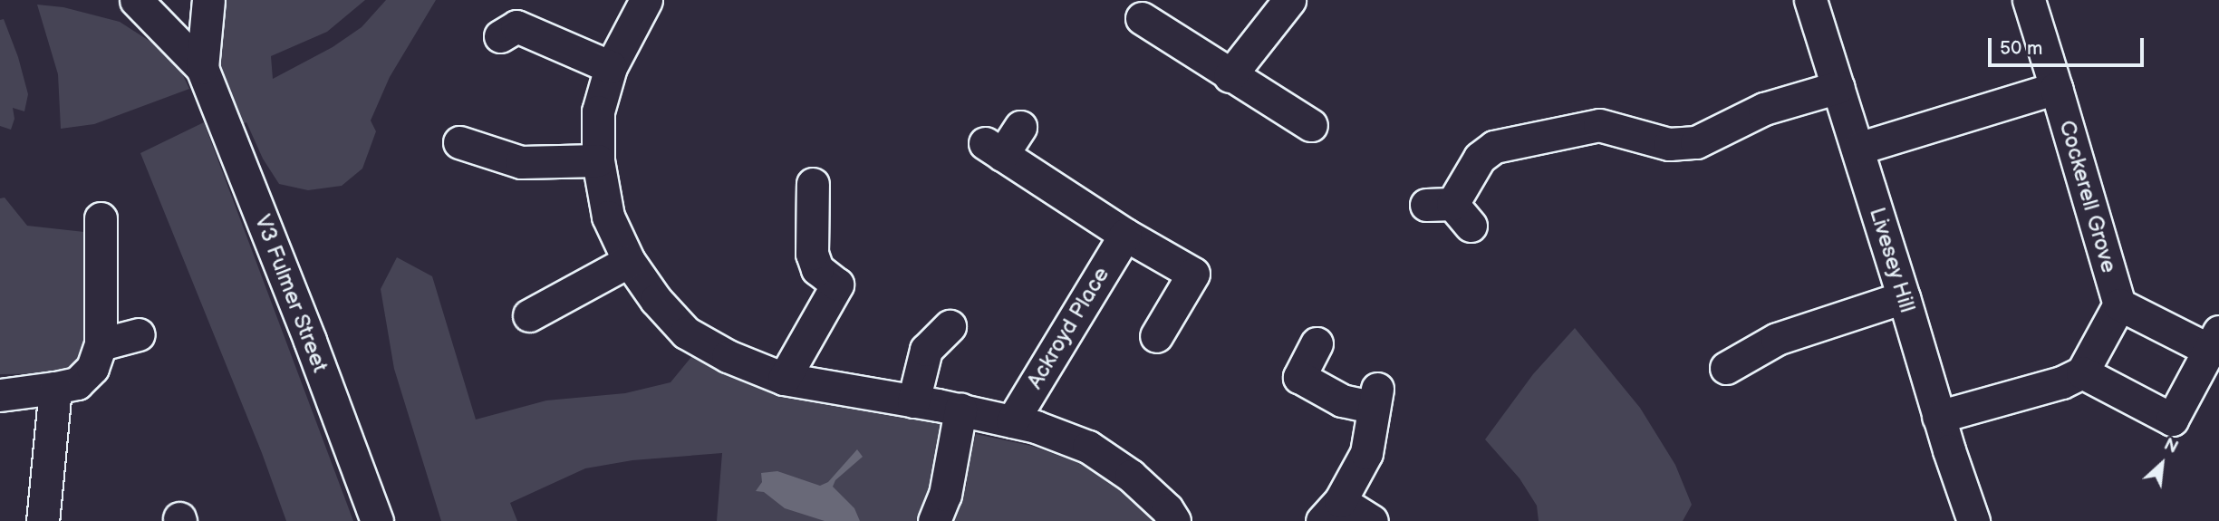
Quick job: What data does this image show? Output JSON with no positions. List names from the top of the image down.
{
  "streets": {
    "street": [
      "Cockerell Grove",
      "Livesey Hill",
      "V3 Fulmer Street",
      "Ackroyd Place"
    ]
  },
  "scale_bar": "50 m",
  "north": "top right"
}
